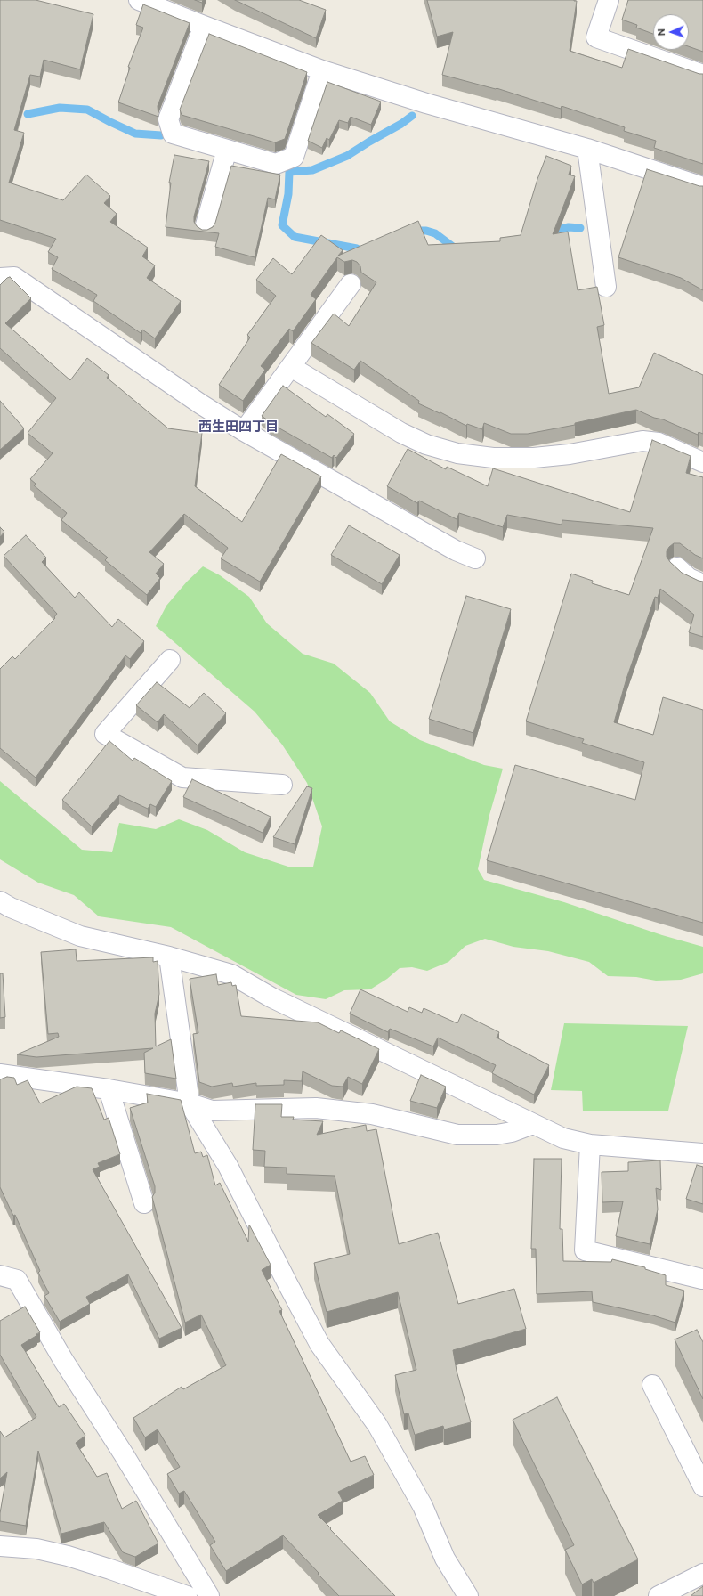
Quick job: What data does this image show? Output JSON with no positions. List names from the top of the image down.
{
  "districts": ["西生田四丁目"],
  "north": "left"
}
